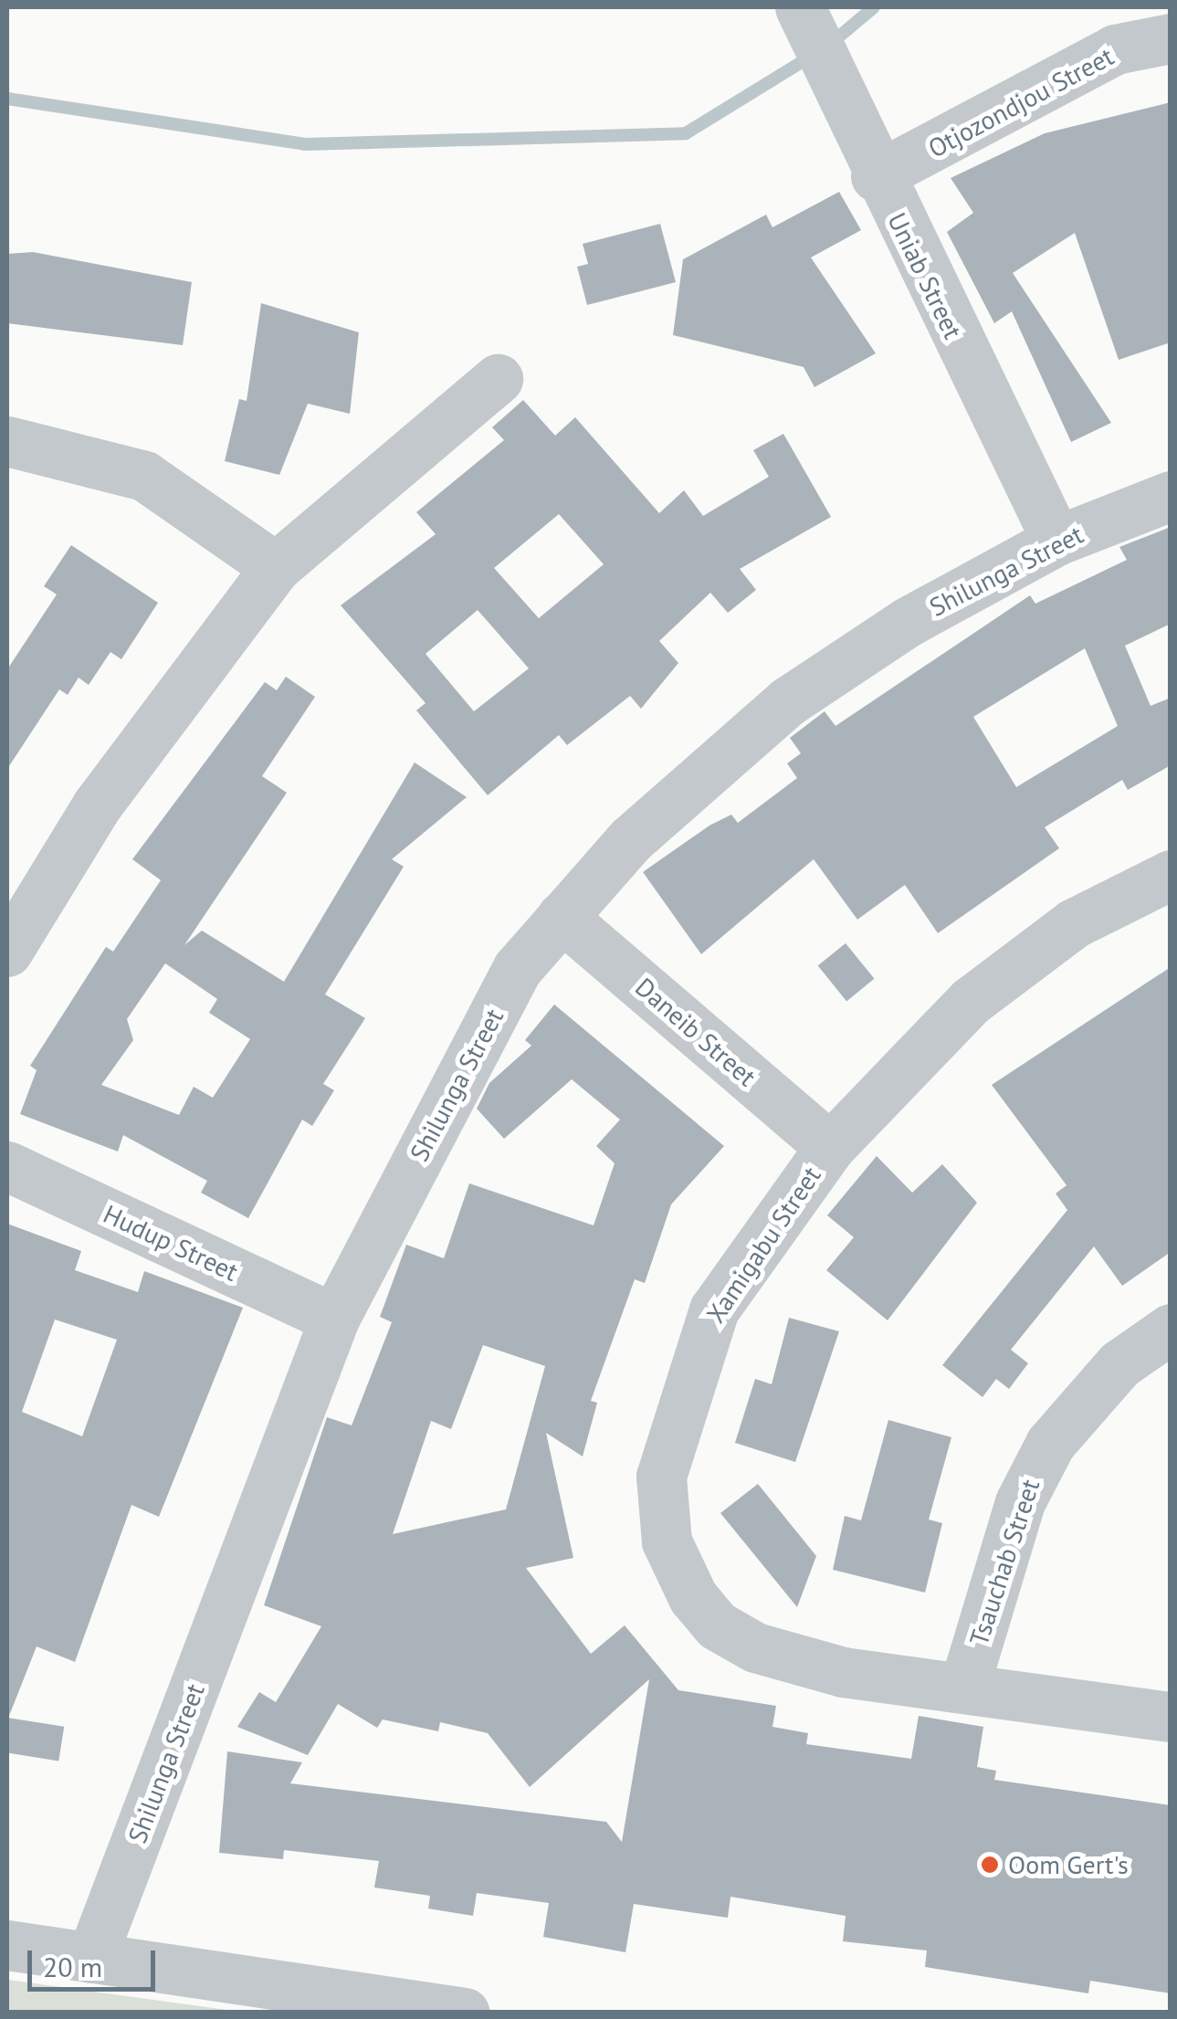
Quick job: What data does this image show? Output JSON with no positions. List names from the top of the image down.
{
  "streets": {
    "street": [
      "Otjozondjou Street",
      "Uniab Street",
      "Shilunga Street",
      "Daneib Street",
      "Hudup Street",
      "Xamigabu Street",
      "Tsauchab Street"
    ]
  },
  "crossings": [
    ["Otjozondjou Street", "Uniab Street"],
    ["Uniab Street", "Shilunga Street"],
    ["Shilunga Street", "Daneib Street"],
    ["Shilunga Street", "Hudup Street"],
    ["Daneib Street", "Xamigabu Street"],
    ["Xamigabu Street", "Tsauchab Street"]
  ],
  "places": ["Oom Gert's"],
  "scale_bar": "20 m"
}
